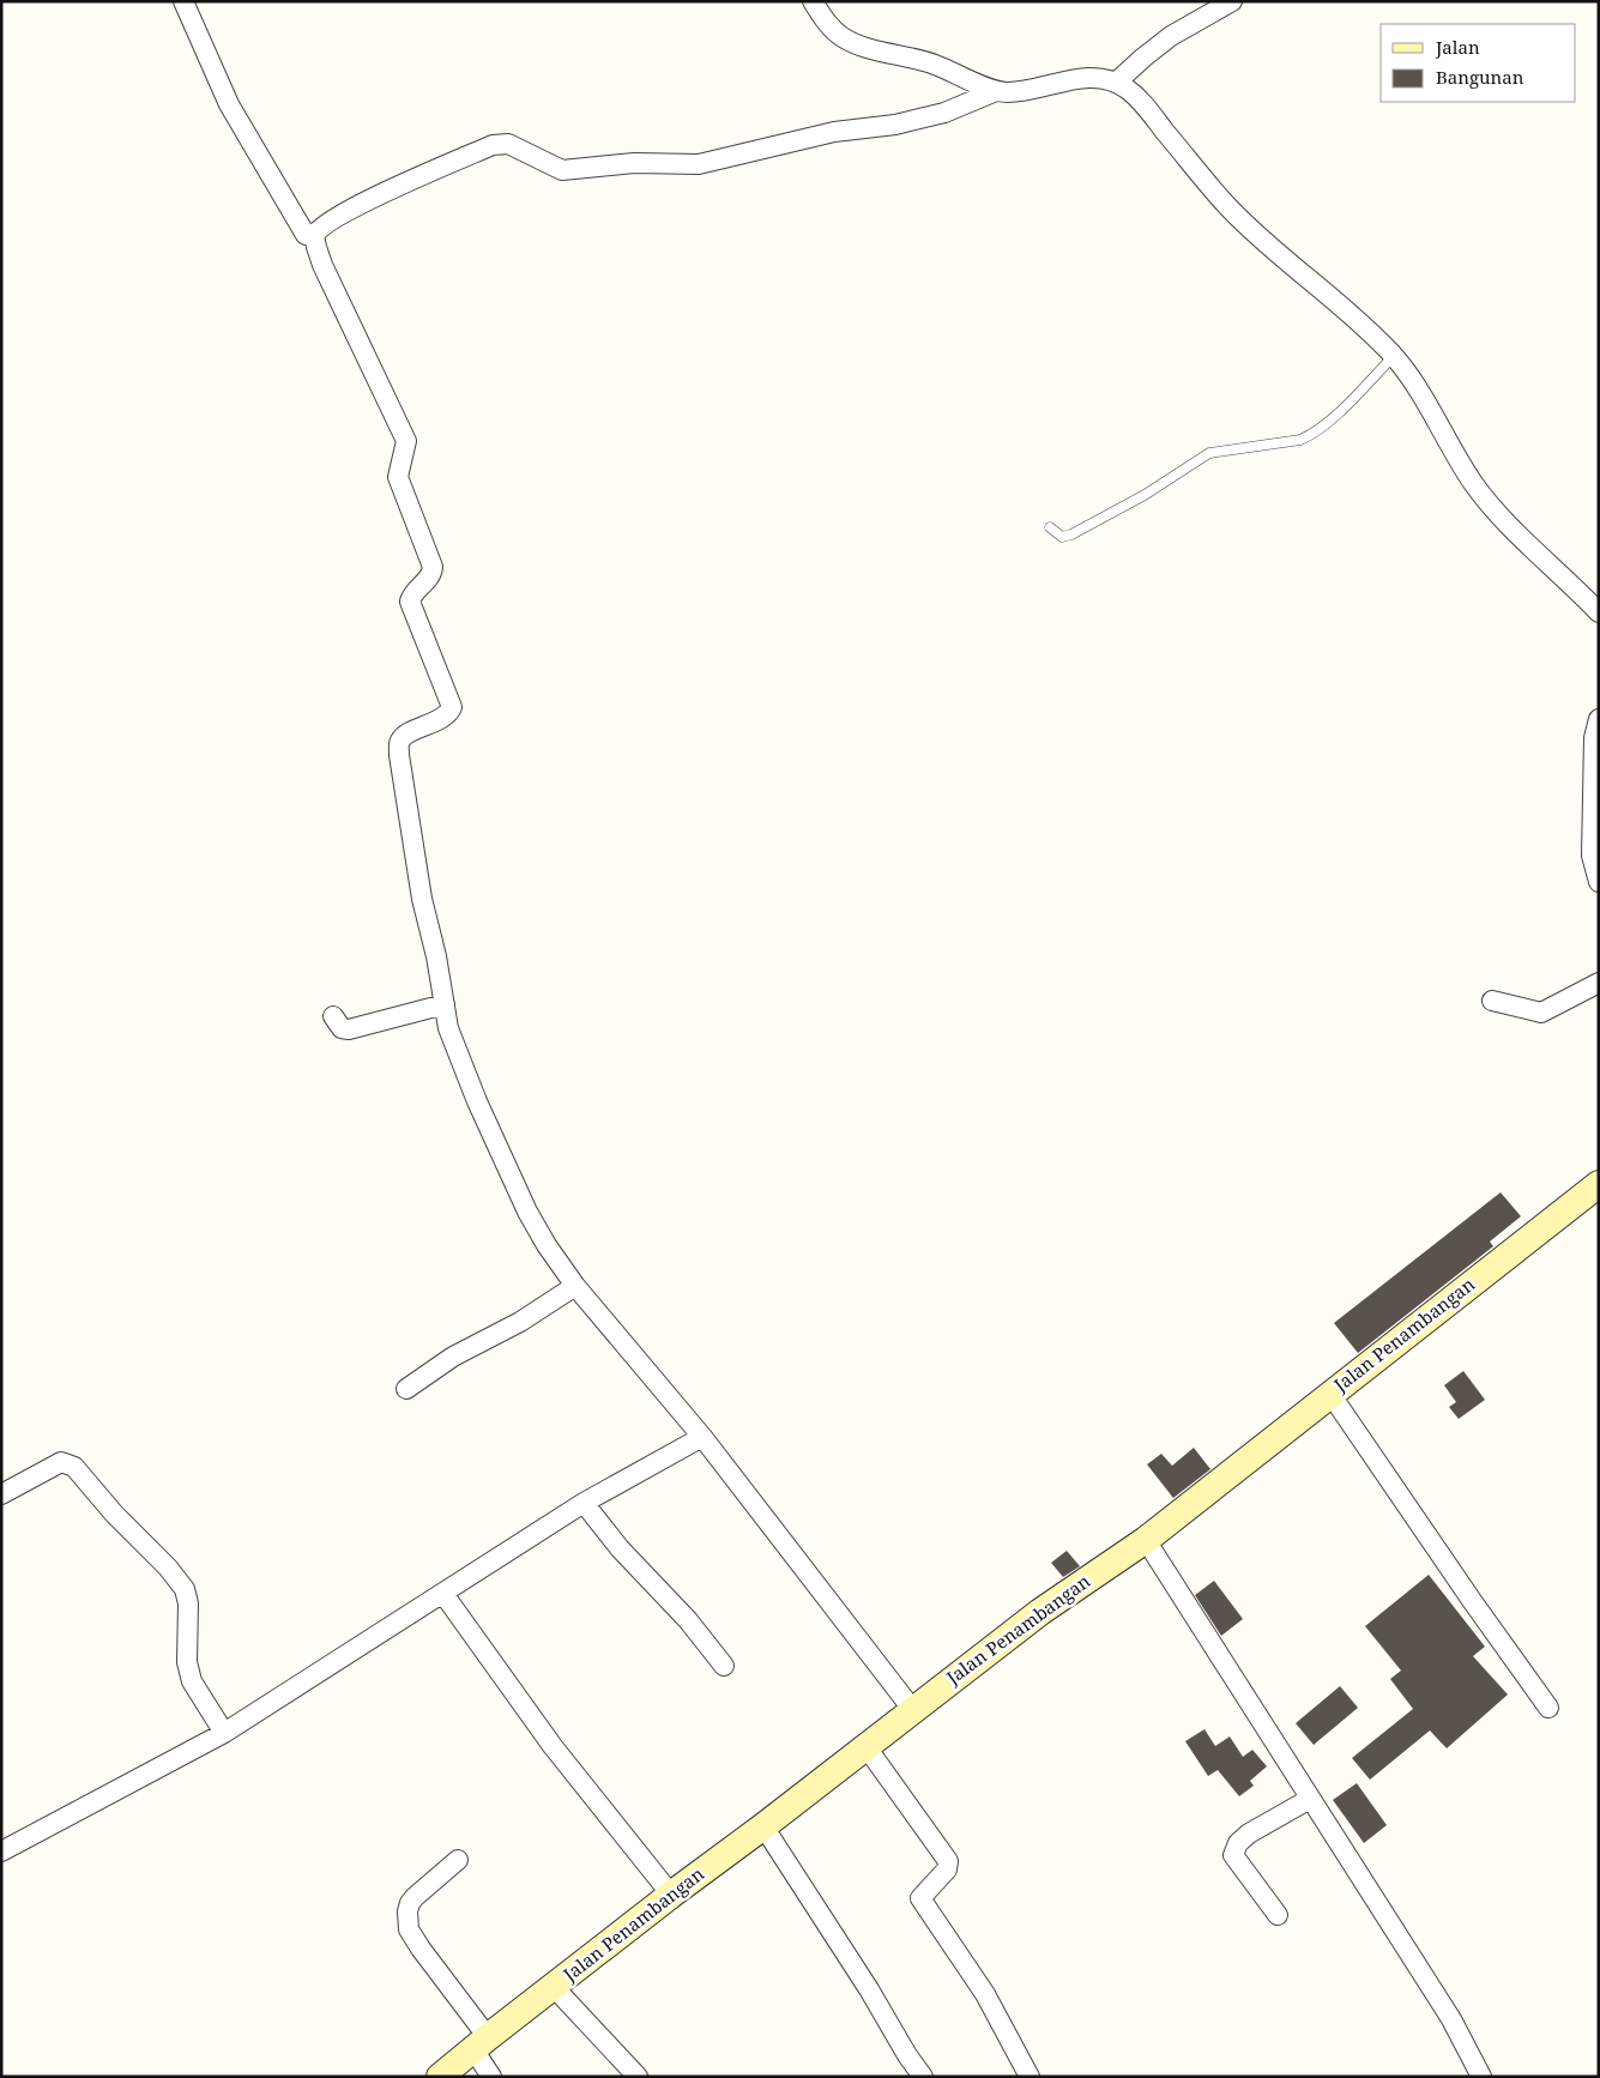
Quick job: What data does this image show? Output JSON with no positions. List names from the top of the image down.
{
  "streets": {
    "street": ["Jalan Penambangan"]
  },
  "legend": ["Jalan", "Bangunan"]
}
